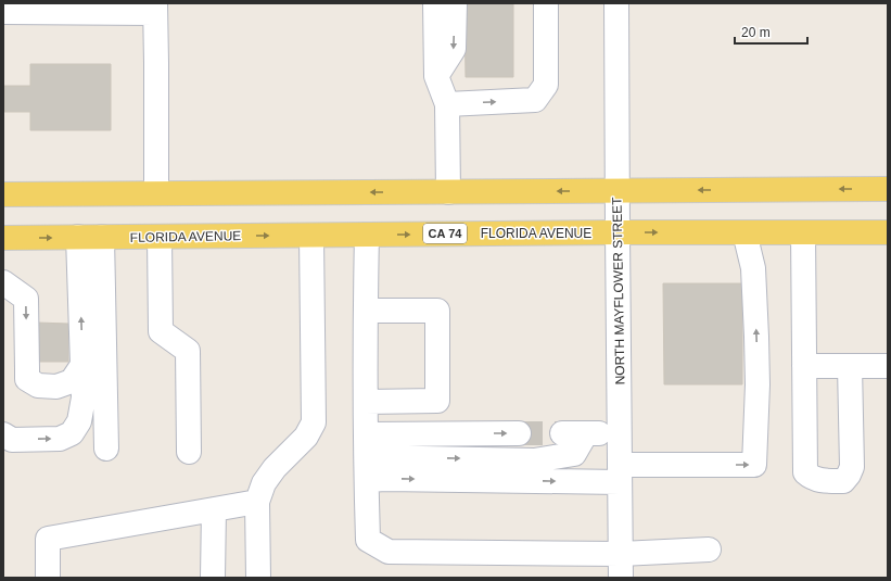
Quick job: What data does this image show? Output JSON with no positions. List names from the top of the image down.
{
  "streets": {
    "main road": ["CA 74", "FLORIDA AVENUE"],
    "street": ["NORTH MAYFLOWER STREET"]
  },
  "crossings": [
    ["FLORIDA AVENUE", "NORTH MAYFLOWER STREET"]
  ],
  "scale_bar": "20 m"
}
